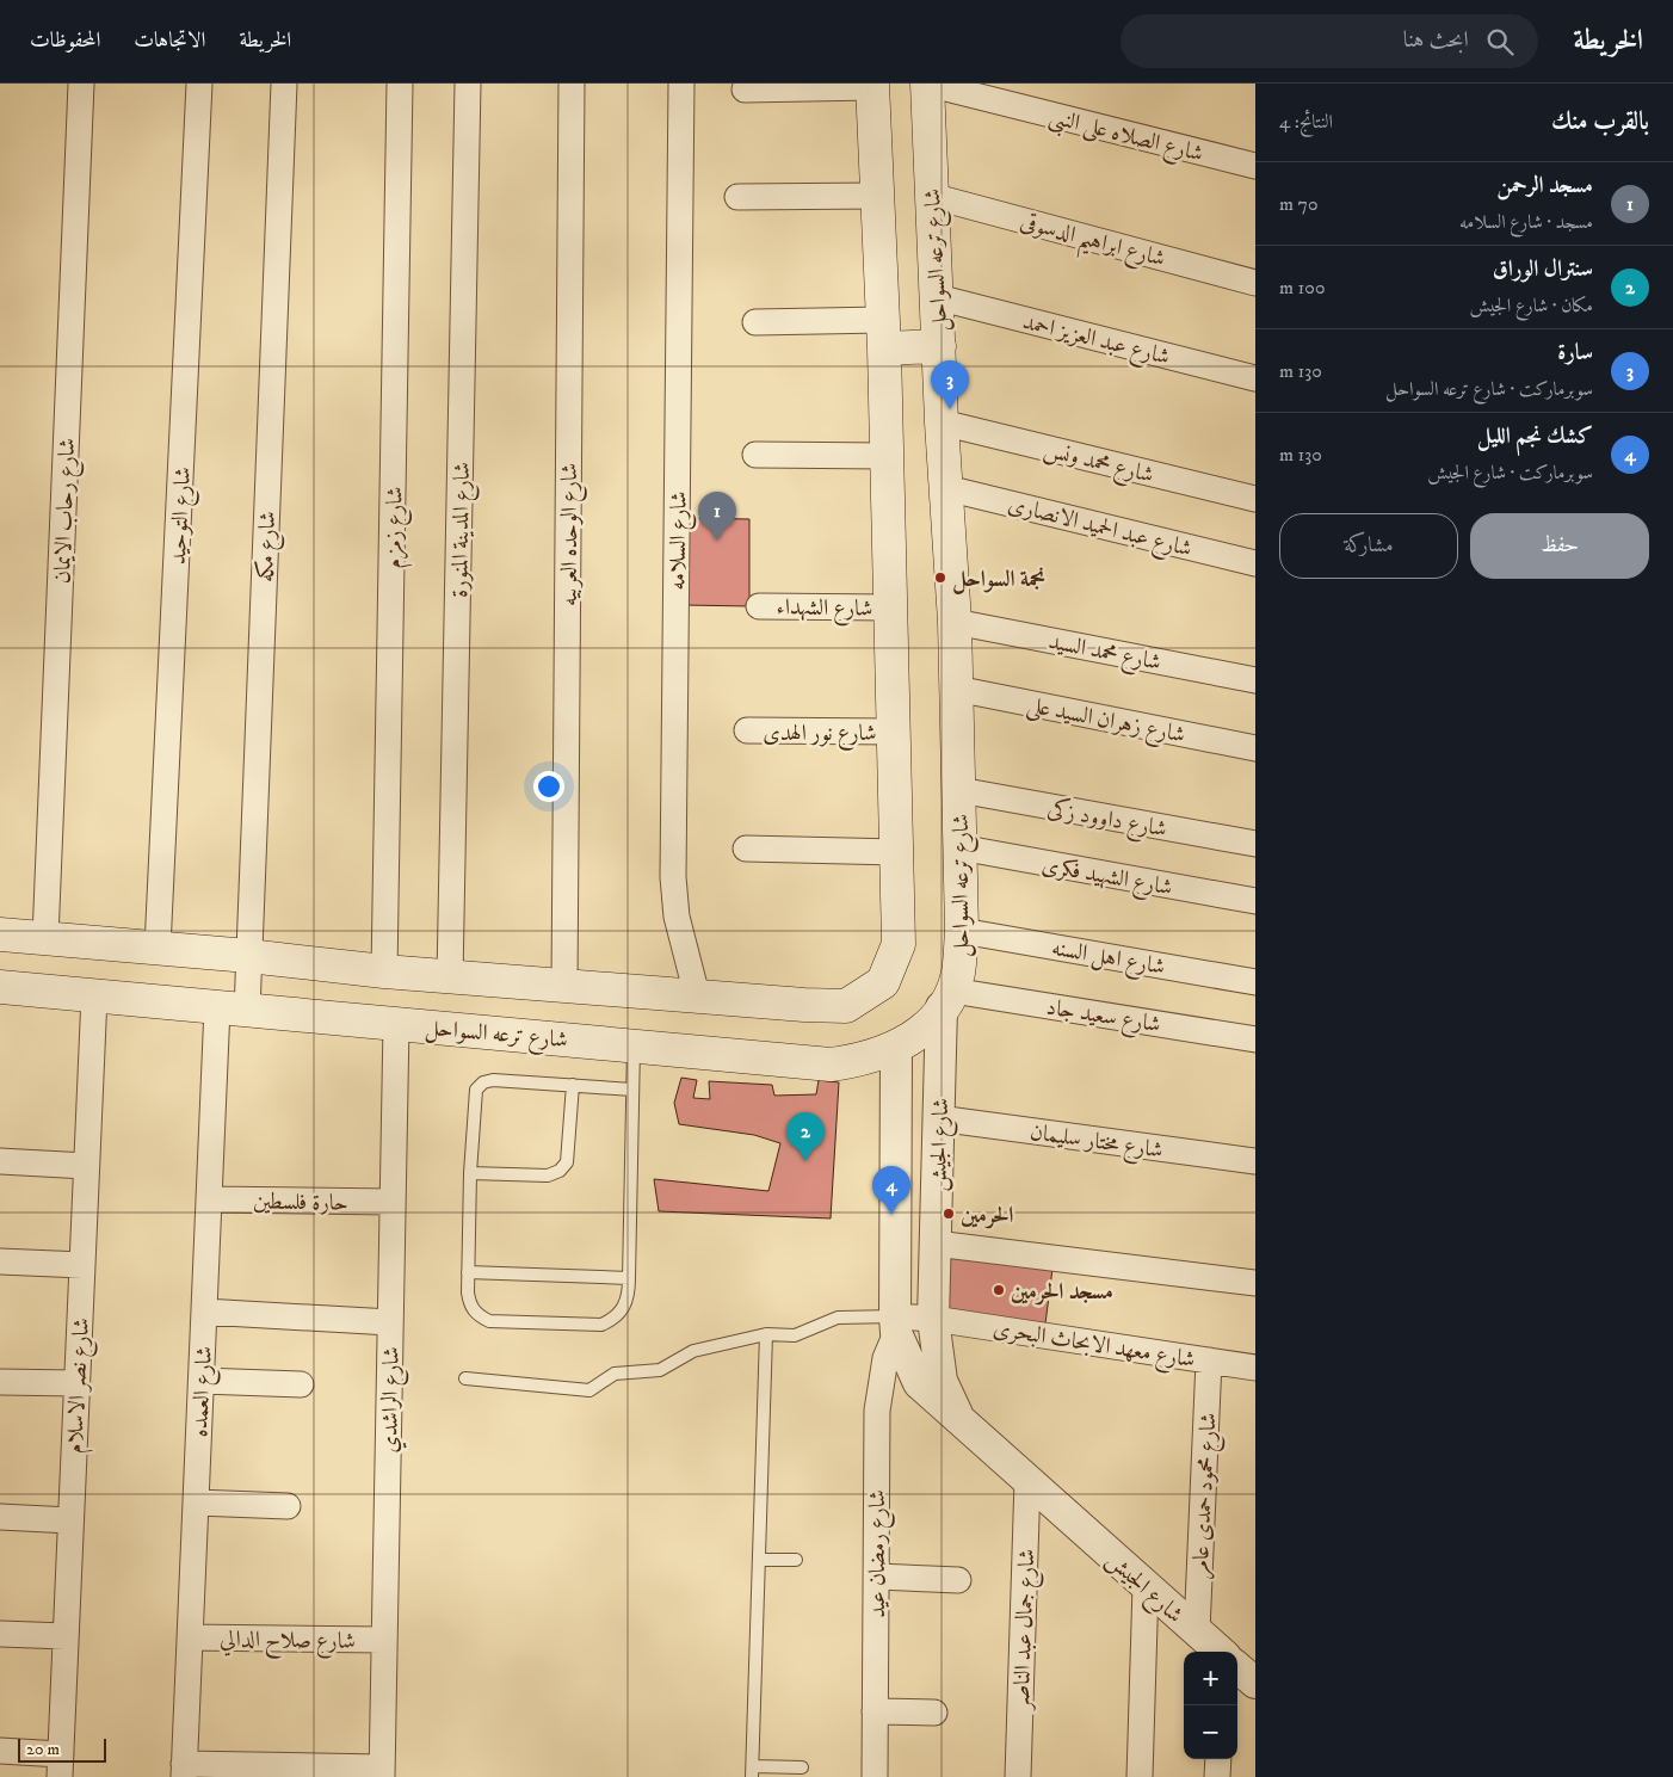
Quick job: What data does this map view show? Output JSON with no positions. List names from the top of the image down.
{
  "streets": {
    "main road": ["شارع ترعه السواحل"],
    "street": [
      "شارع الصلاه على النبى",
      "شارع ابراهيم الدسوقى",
      "شارع عبد العزيز احمد",
      "شارع محمد ونس",
      "شارع رحاب الايمان",
      "شارع التوحيد",
      "شارع عبد الحميد الانصارى",
      "شارع زمزم",
      "شارع المدينة المنورة",
      "شارع الوحده العربيه",
      "شارع السلامه",
      "شارع مكه",
      "شارع الشهداء",
      "شارع محمد السيد",
      "شارع زهران السيد على",
      "شارع نور الهدى",
      "شارع داوود زكى",
      "شارع الشهيد فكرى",
      "شارع اهل السنه",
      "شارع سعيد جاد",
      "شارع مختار سليمان",
      "شارع الجيش",
      "حارة فلسطين",
      "شارع معهد الابحاث البحرى",
      "شارع نصر الاسلام",
      "شارع العمده",
      "شارع الراشدي",
      "شارع محمود حمدى عامر",
      "شارع رمضان عيد",
      "شارع جمال عبد الناصر",
      "شارع صلاح الدالي"
    ]
  },
  "crossings": [
    ["شارع الصلاه على النبى", "شارع ترعه السواحل"],
    ["شارع ابراهيم الدسوقى", "شارع ترعه السواحل"],
    ["شارع ترعه السواحل", "شارع عبد العزيز احمد"],
    ["شارع ترعه السواحل", "شارع محمد ونس"],
    ["شارع ترعه السواحل", "شارع عبد الحميد الانصارى"],
    ["شارع ترعه السواحل", "شارع مكه"],
    ["شارع ترعه السواحل", "شارع محمد السيد"],
    ["شارع ترعه السواحل", "شارع زهران السيد على"],
    ["شارع ترعه السواحل", "شارع داوود زكى"],
    ["شارع ترعه السواحل", "شارع الشهيد فكرى"],
    ["شارع ترعه السواحل", "شارع اهل السنه"],
    ["شارع ترعه السواحل", "شارع سعيد جاد"],
    ["شارع ترعه السواحل", "شارع الجيش"],
    ["شارع ترعه السواحل", "شارع نصر الاسلام"],
    ["شارع ترعه السواحل", "شارع العمده"],
    ["شارع ترعه السواحل", "شارع الراشدي"],
    ["شارع مكه", "شارع العمده"],
    ["شارع سعيد جاد", "شارع الجيش"],
    ["شارع مختار سليمان", "شارع الجيش"],
    ["شارع الجيش", "شارع معهد الابحاث البحرى"],
    ["شارع الجيش", "شارع محمود حمدى عامر"],
    ["شارع الجيش", "شارع رمضان عيد"],
    ["شارع الجيش", "شارع جمال عبد الناصر"],
    ["حارة فلسطين", "شارع العمده"],
    ["حارة فلسطين", "شارع الراشدي"],
    ["شارع معهد الابحاث البحرى", "شارع محمود حمدى عامر"],
    ["شارع معهد الابحاث البحرى", "شارع رمضان عيد"],
    ["شارع العمده", "شارع صلاح الدالي"],
    ["شارع الراشدي", "شارع صلاح الدالي"]
  ],
  "places": ["نجمة السواحل", "الحرمين", "مسجد الحرمين"],
  "scale_bar": "20 m",
  "page": {
    "header": "الخريطة",
    "search": "ابحث هنا",
    "nav": ["الخريطة", "الاتجاهات", "المحفوظات"],
    "heading": ["بالقرب منك", "النتائج: 4"],
    "list": [
      {
        "mark": "1",
        "name": "مسجد الرحمن",
        "note": "مسجد · شارع السلامه",
        "value": "70 m"
      },
      {
        "mark": "2",
        "name": "سنترال الوراق",
        "note": "مكان · شارع الجيش",
        "value": "100 m"
      },
      {
        "mark": "3",
        "name": "سارة",
        "note": "سوبرماركت · شارع ترعه السواحل",
        "value": "130 m"
      },
      {
        "mark": "4",
        "name": "كشك نجم الليل",
        "note": "سوبرماركت · شارع الجيش",
        "value": "130 m"
      }
    ],
    "pins": [
      "3",
      "1",
      "2",
      "4"
    ],
    "buttons": ["حفظ", "مشاركة"],
    "map_buttons": ["+", "−"],
    "scale": "20 m"
  }
}
